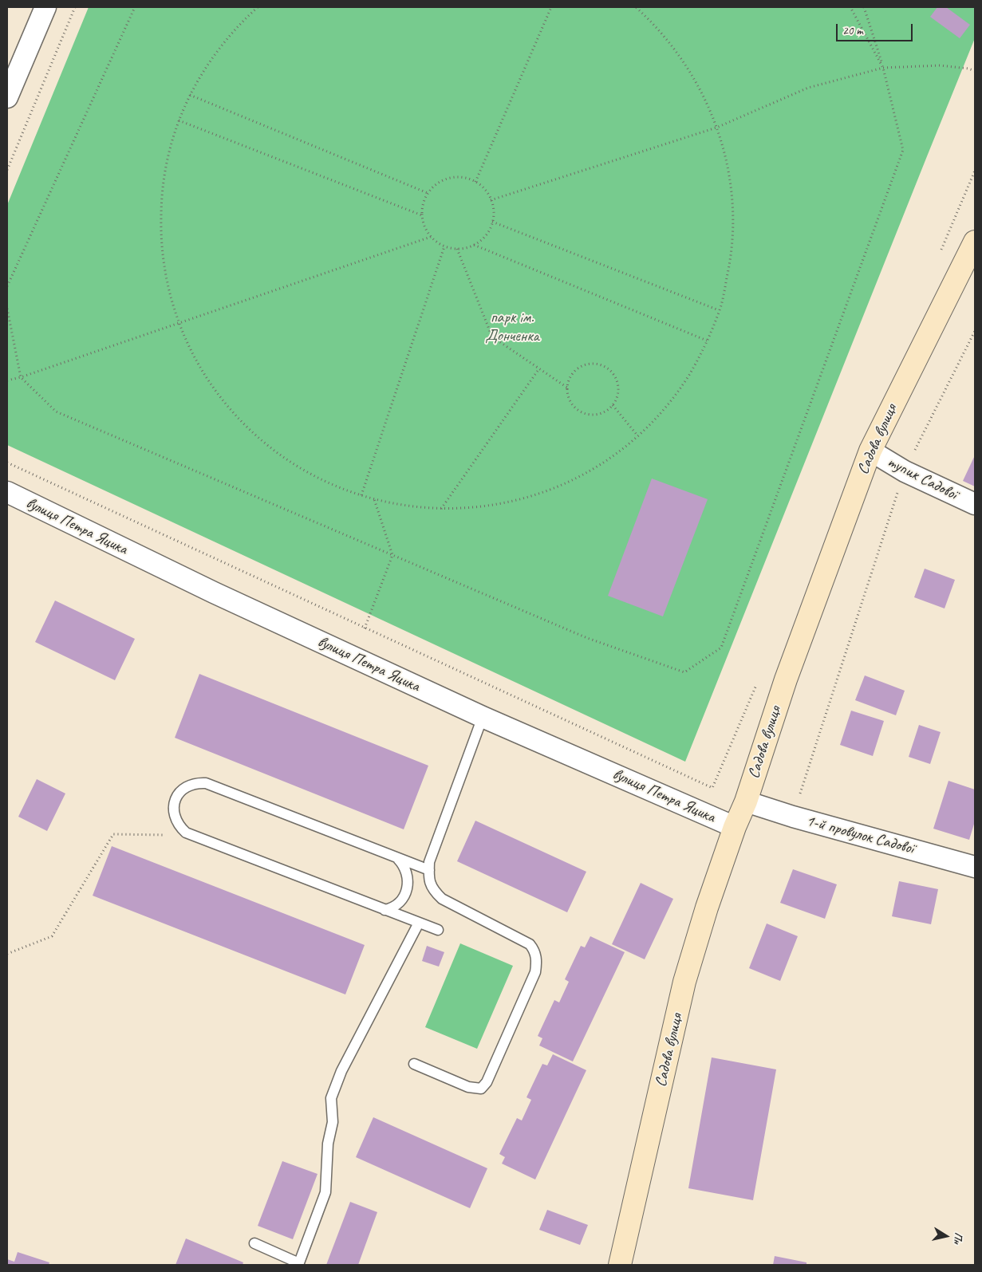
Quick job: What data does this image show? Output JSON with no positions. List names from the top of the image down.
{
  "streets": {
    "main road": ["Садова вулиця"],
    "street": ["тупик Садової", "вулиця Петра Яцика", "1-й провулок Садової"]
  },
  "crossings": [
    ["Садова вулиця", "тупик Садової"],
    ["Садова вулиця", "вулиця Петра Яцика"],
    ["Садова вулиця", "1-й провулок Садової"]
  ],
  "parks": ["парк ім. Донченка"],
  "scale_bar": "20 m",
  "north": "right"
}
